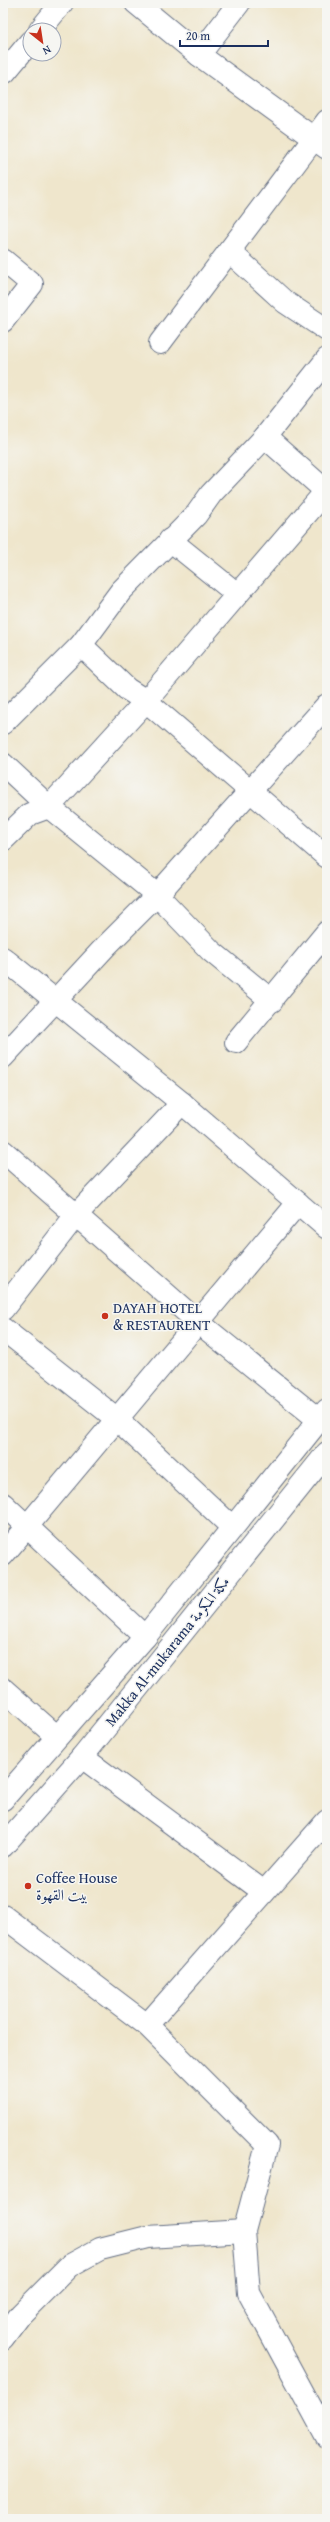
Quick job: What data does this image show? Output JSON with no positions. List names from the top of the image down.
{
  "streets": {
    "main road": ["Makka Al-mukarama مكة المكرمة"]
  },
  "places": ["DAYAH HOTEL & RESTAURENT", "Coffee House بيت القهوة"],
  "scale_bar": "20 m",
  "north": "bottom right"
}
